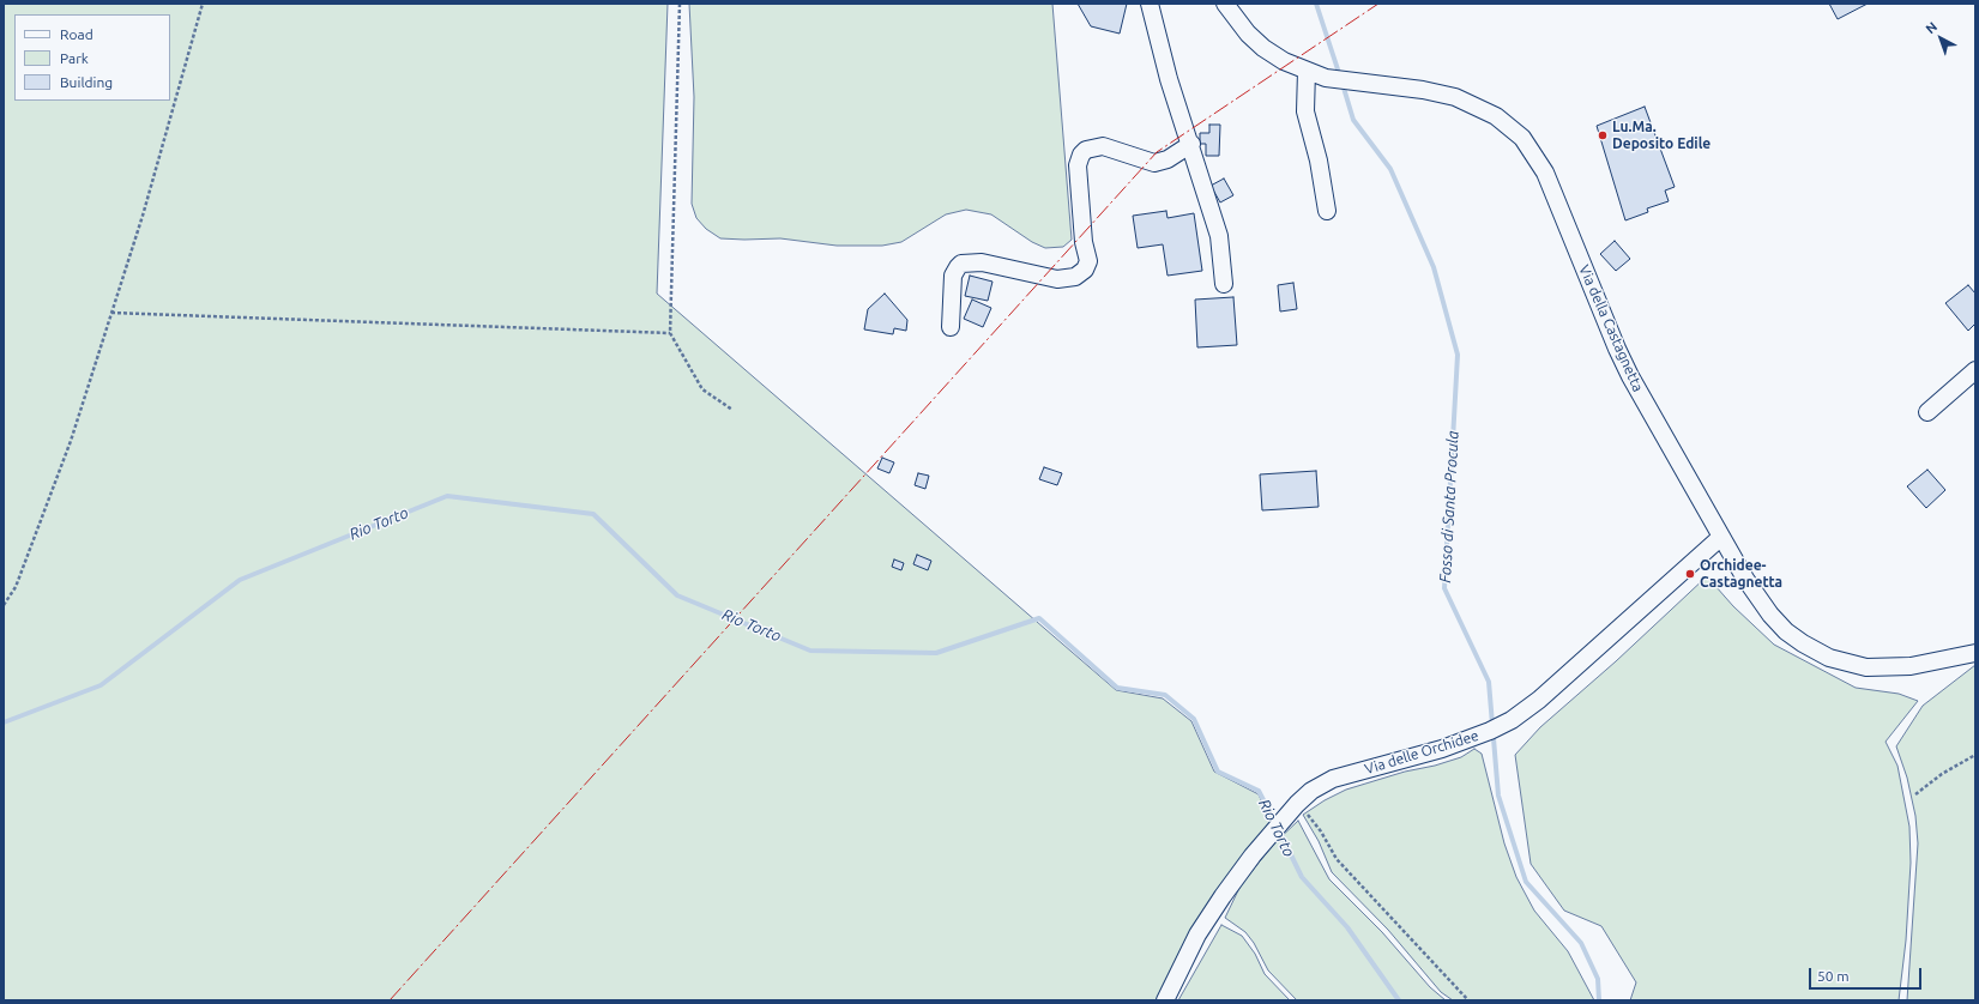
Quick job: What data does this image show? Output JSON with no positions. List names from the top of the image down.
{
  "streets": {
    "street": ["Via della Castagnetta", "Via delle Orchidee"]
  },
  "crossings": [
    ["Via della Castagnetta", "Via delle Orchidee"]
  ],
  "water": ["Fosso di Santa Procula", "Rio Torto"],
  "places": ["Lu.Ma. Deposito Edile", "Orchidee- Castagnetta"],
  "legend": ["Road", "Park", "Building"],
  "scale_bar": "50 m",
  "north": "top left"
}
